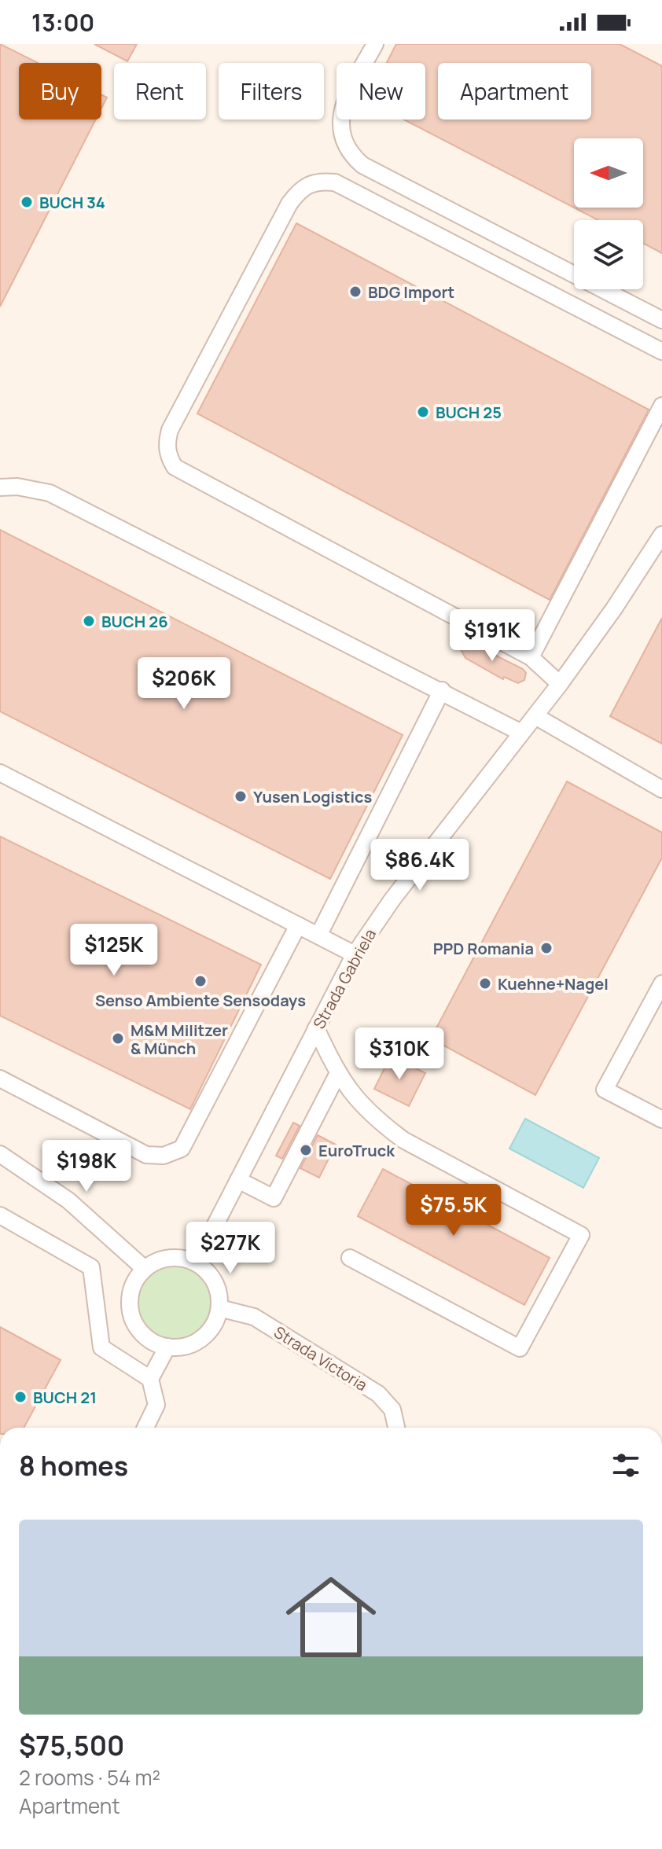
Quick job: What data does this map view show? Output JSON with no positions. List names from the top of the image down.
{
  "streets": {
    "street": ["Strada Gabriela", "Strada Victoria"]
  },
  "crossings": [
    ["Strada Gabriela", "Strada Victoria"]
  ],
  "places": [
    "BUCH 34",
    "BDG Import",
    "BUCH 25",
    "BUCH 26",
    "Yusen Logistics",
    "PPD Romania",
    "Senso Ambiente Sensodays",
    "Kuehne+Nagel",
    "M&M Militzer & Münch",
    "EuroTruck",
    "BUCH 21"
  ],
  "north": "left",
  "page": {
    "status": "13:00",
    "chip": [
      "Buy",
      "Rent",
      "Filters",
      "New",
      "Apartment"
    ],
    "price": [
      "$191K",
      "$206K",
      "$86.4K",
      "$125K",
      "$310K",
      "$198K",
      "$75.5K",
      "$277K"
    ],
    "heading": "8 homes",
    "list": [
      {
        "name": "$75,500",
        "note": "2 rooms · 54 m² · Apartment"
      }
    ]
  }
}
